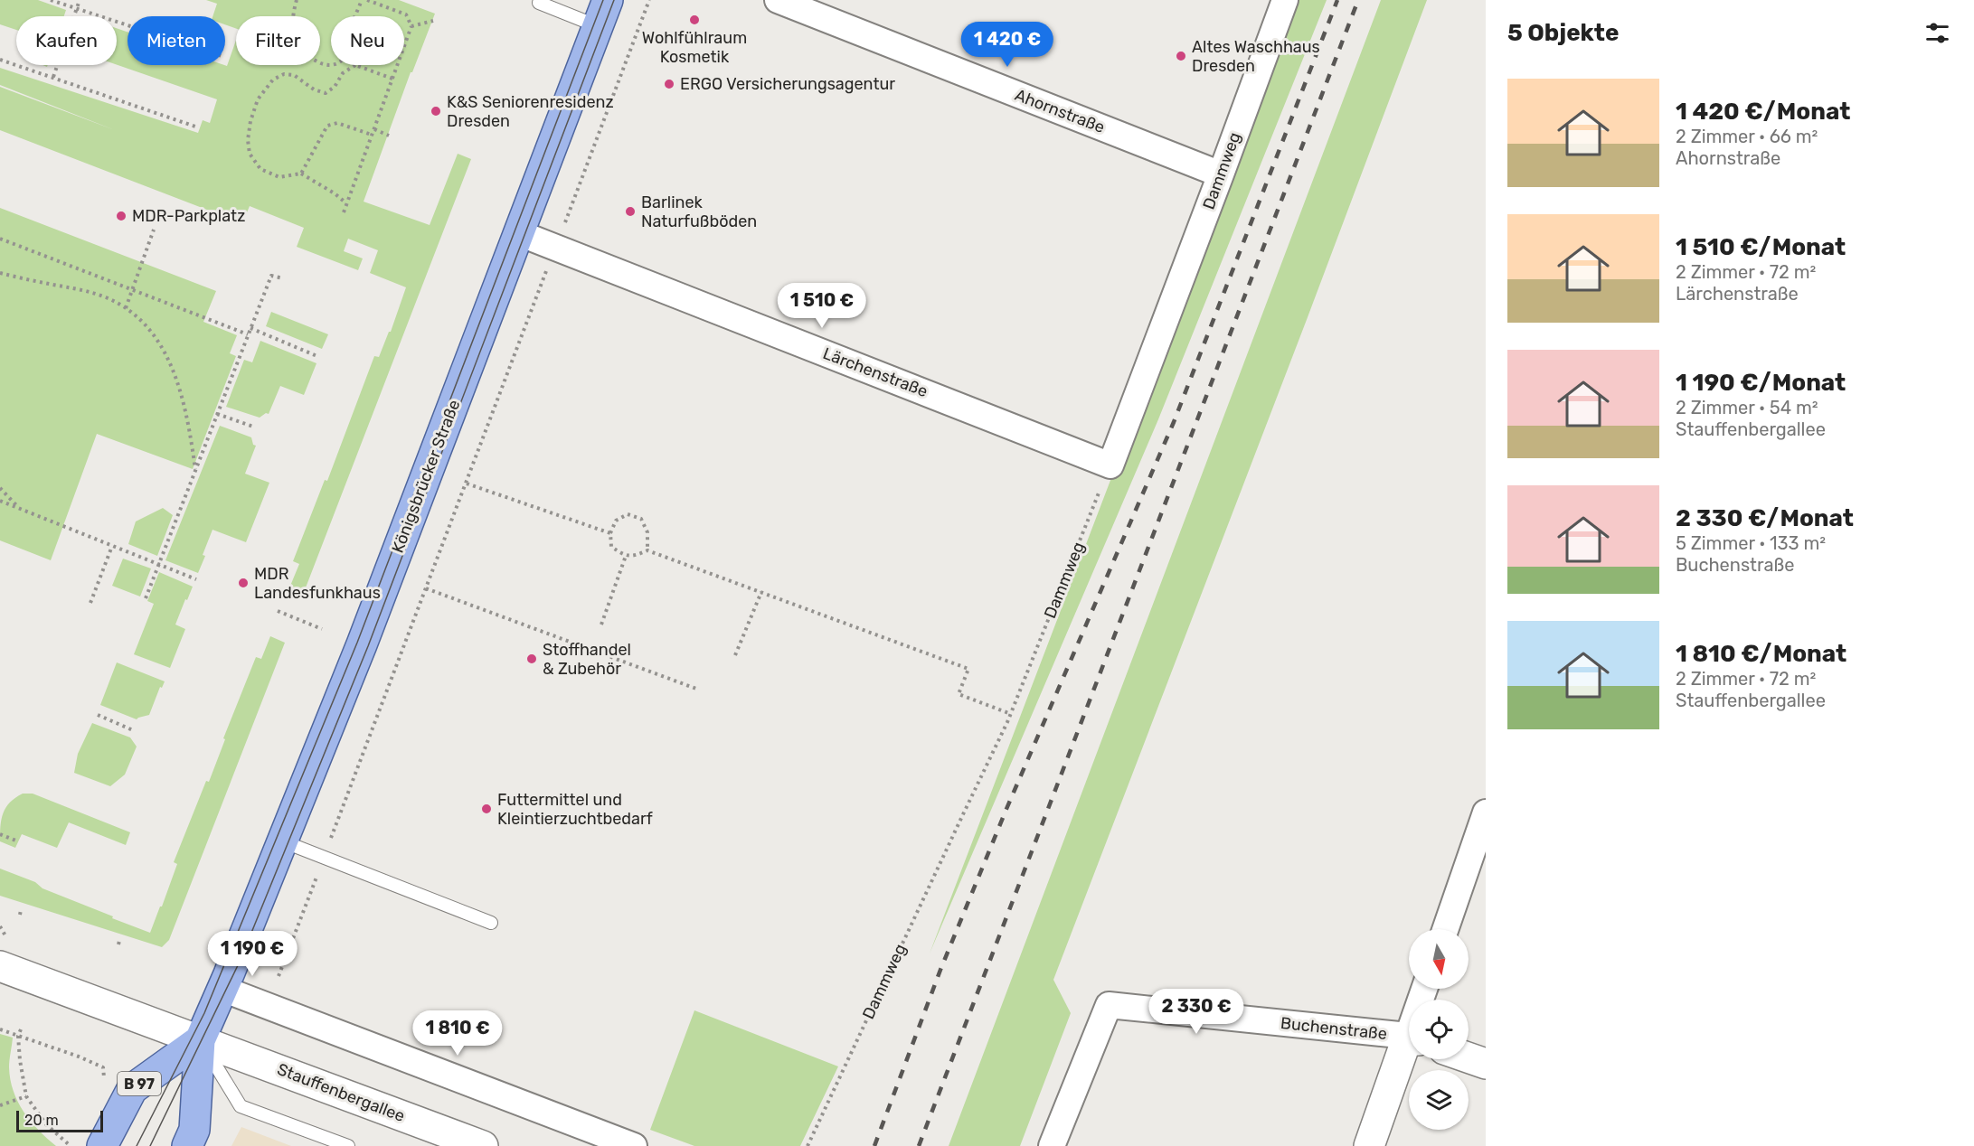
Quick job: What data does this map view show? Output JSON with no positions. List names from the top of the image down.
{
  "streets": {
    "main road": ["Königsbrücker Straße", "B 97", "Stauffenbergallee"],
    "street": [
      "Ahornstraße",
      "Dammweg",
      "Lärchenstraße",
      "Buchenstraße"
    ]
  },
  "crossings": [
    ["Ahornstraße", "Dammweg"],
    ["Dammweg", "Lärchenstraße"],
    ["Lärchenstraße", "Königsbrücker Straße"],
    ["Königsbrücker Straße", "B 97"],
    ["Königsbrücker Straße", "Stauffenbergallee"],
    ["B 97", "Stauffenbergallee"]
  ],
  "places": [
    "Wohlfühlraum Kosmetik",
    "Altes Waschhaus Dresden",
    "ERGO Versicherungsagentur",
    "K&S Seniorenresidenz Dresden",
    "Barlinek Naturfußböden",
    "MDR-Parkplatz",
    "MDR Landesfunkhaus",
    "Stoffhandel & Zubehör",
    "Futtermittel und Kleintierzuchtbedarf"
  ],
  "scale_bar": "20 m",
  "north": "bottom",
  "page": {
    "heading": "5 Objekte",
    "chip": [
      "Kaufen",
      "Mieten",
      "Filter",
      "Neu"
    ],
    "price": [
      "1 420 €",
      "1 510 €",
      "1 190 €",
      "2 330 €",
      "1 810 €"
    ],
    "list": [
      {
        "name": "1 420 €/Monat",
        "note": "2 Zimmer · 66 m² · Ahornstraße"
      },
      {
        "name": "1 510 €/Monat",
        "note": "2 Zimmer · 72 m² · Lärchenstraße"
      },
      {
        "name": "1 190 €/Monat",
        "note": "2 Zimmer · 54 m² · Stauffenbergallee"
      },
      {
        "name": "2 330 €/Monat",
        "note": "5 Zimmer · 133 m² · Buchenstraße"
      },
      {
        "name": "1 810 €/Monat",
        "note": "2 Zimmer · 72 m² · Stauffenbergallee"
      }
    ],
    "scale": "20 m"
  }
}
